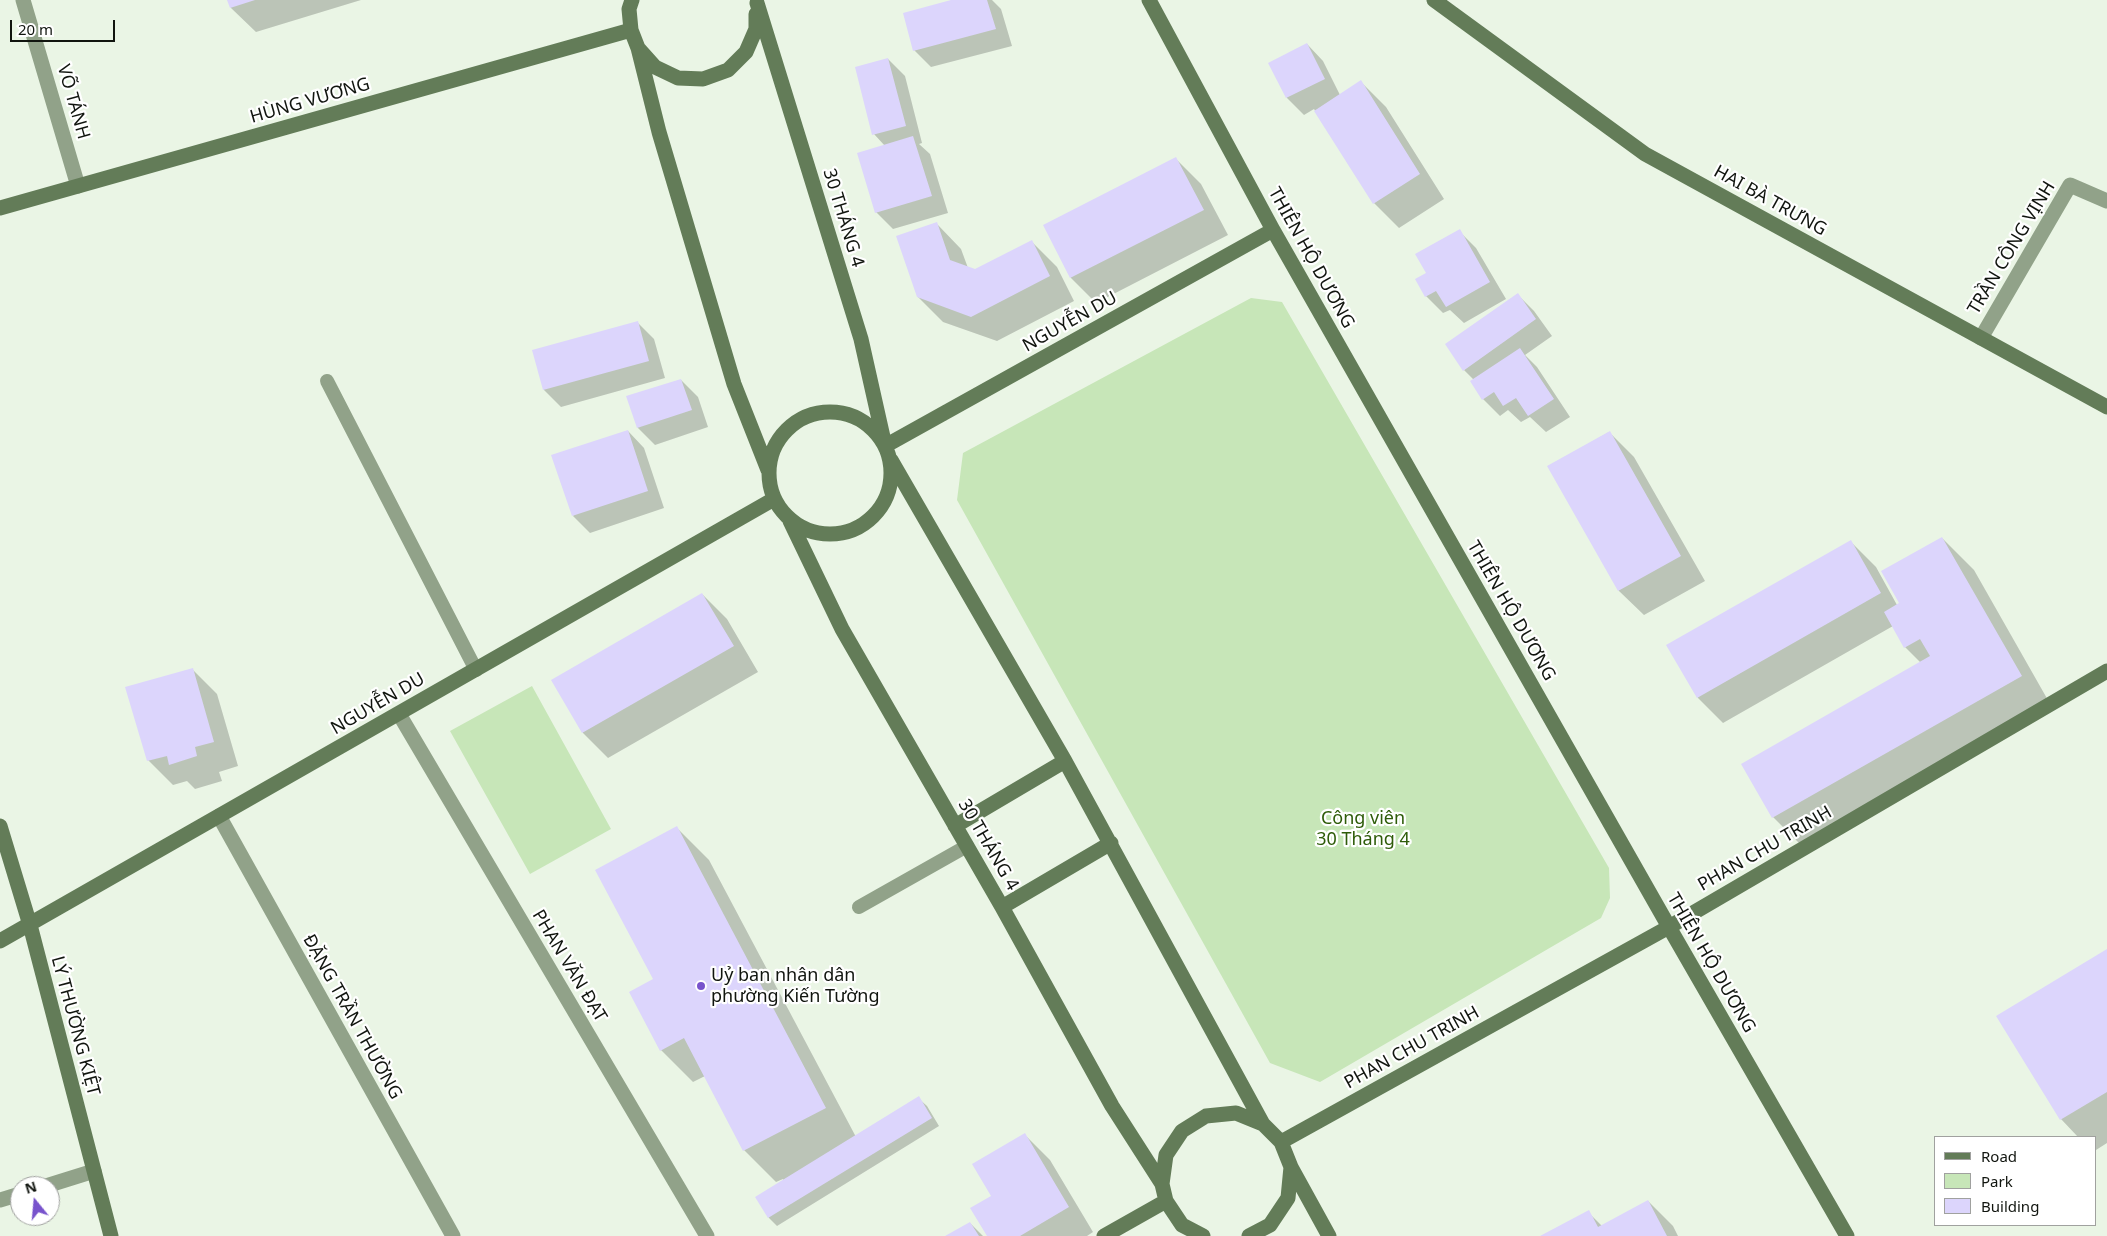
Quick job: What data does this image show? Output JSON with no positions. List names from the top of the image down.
{
  "streets": {
    "street": [
      "HÙNG VƯƠNG",
      "VÕ TÁNH",
      "HAI BÀ TRƯNG",
      "30 THÁNG 4",
      "TRẦN CÔNG VỊNH",
      "THIÊN HỘ DƯƠNG",
      "NGUYỄN DU",
      "PHAN CHU TRINH",
      "PHAN VĂN ĐẠT",
      "ĐẶNG TRẦN THƯỜNG",
      "LÝ THƯỜNG KIỆT"
    ]
  },
  "crossings": [
    ["HÙNG VƯƠNG", "VÕ TÁNH"],
    ["HAI BÀ TRƯNG", "TRẦN CÔNG VỊNH"],
    ["30 THÁNG 4", "NGUYỄN DU"],
    ["30 THÁNG 4", "PHAN CHU TRINH"],
    ["THIÊN HỘ DƯƠNG", "NGUYỄN DU"],
    ["THIÊN HỘ DƯƠNG", "PHAN CHU TRINH"],
    ["NGUYỄN DU", "PHAN VĂN ĐẠT"],
    ["NGUYỄN DU", "ĐẶNG TRẦN THƯỜNG"],
    ["NGUYỄN DU", "LÝ THƯỜNG KIỆT"]
  ],
  "parks": ["Công viên 30 Tháng 4"],
  "places": ["Uỷ ban nhân dân phường Kiến Tường"],
  "legend": ["Road", "Park", "Building"],
  "scale_bar": "20 m",
  "north": "top"
}
